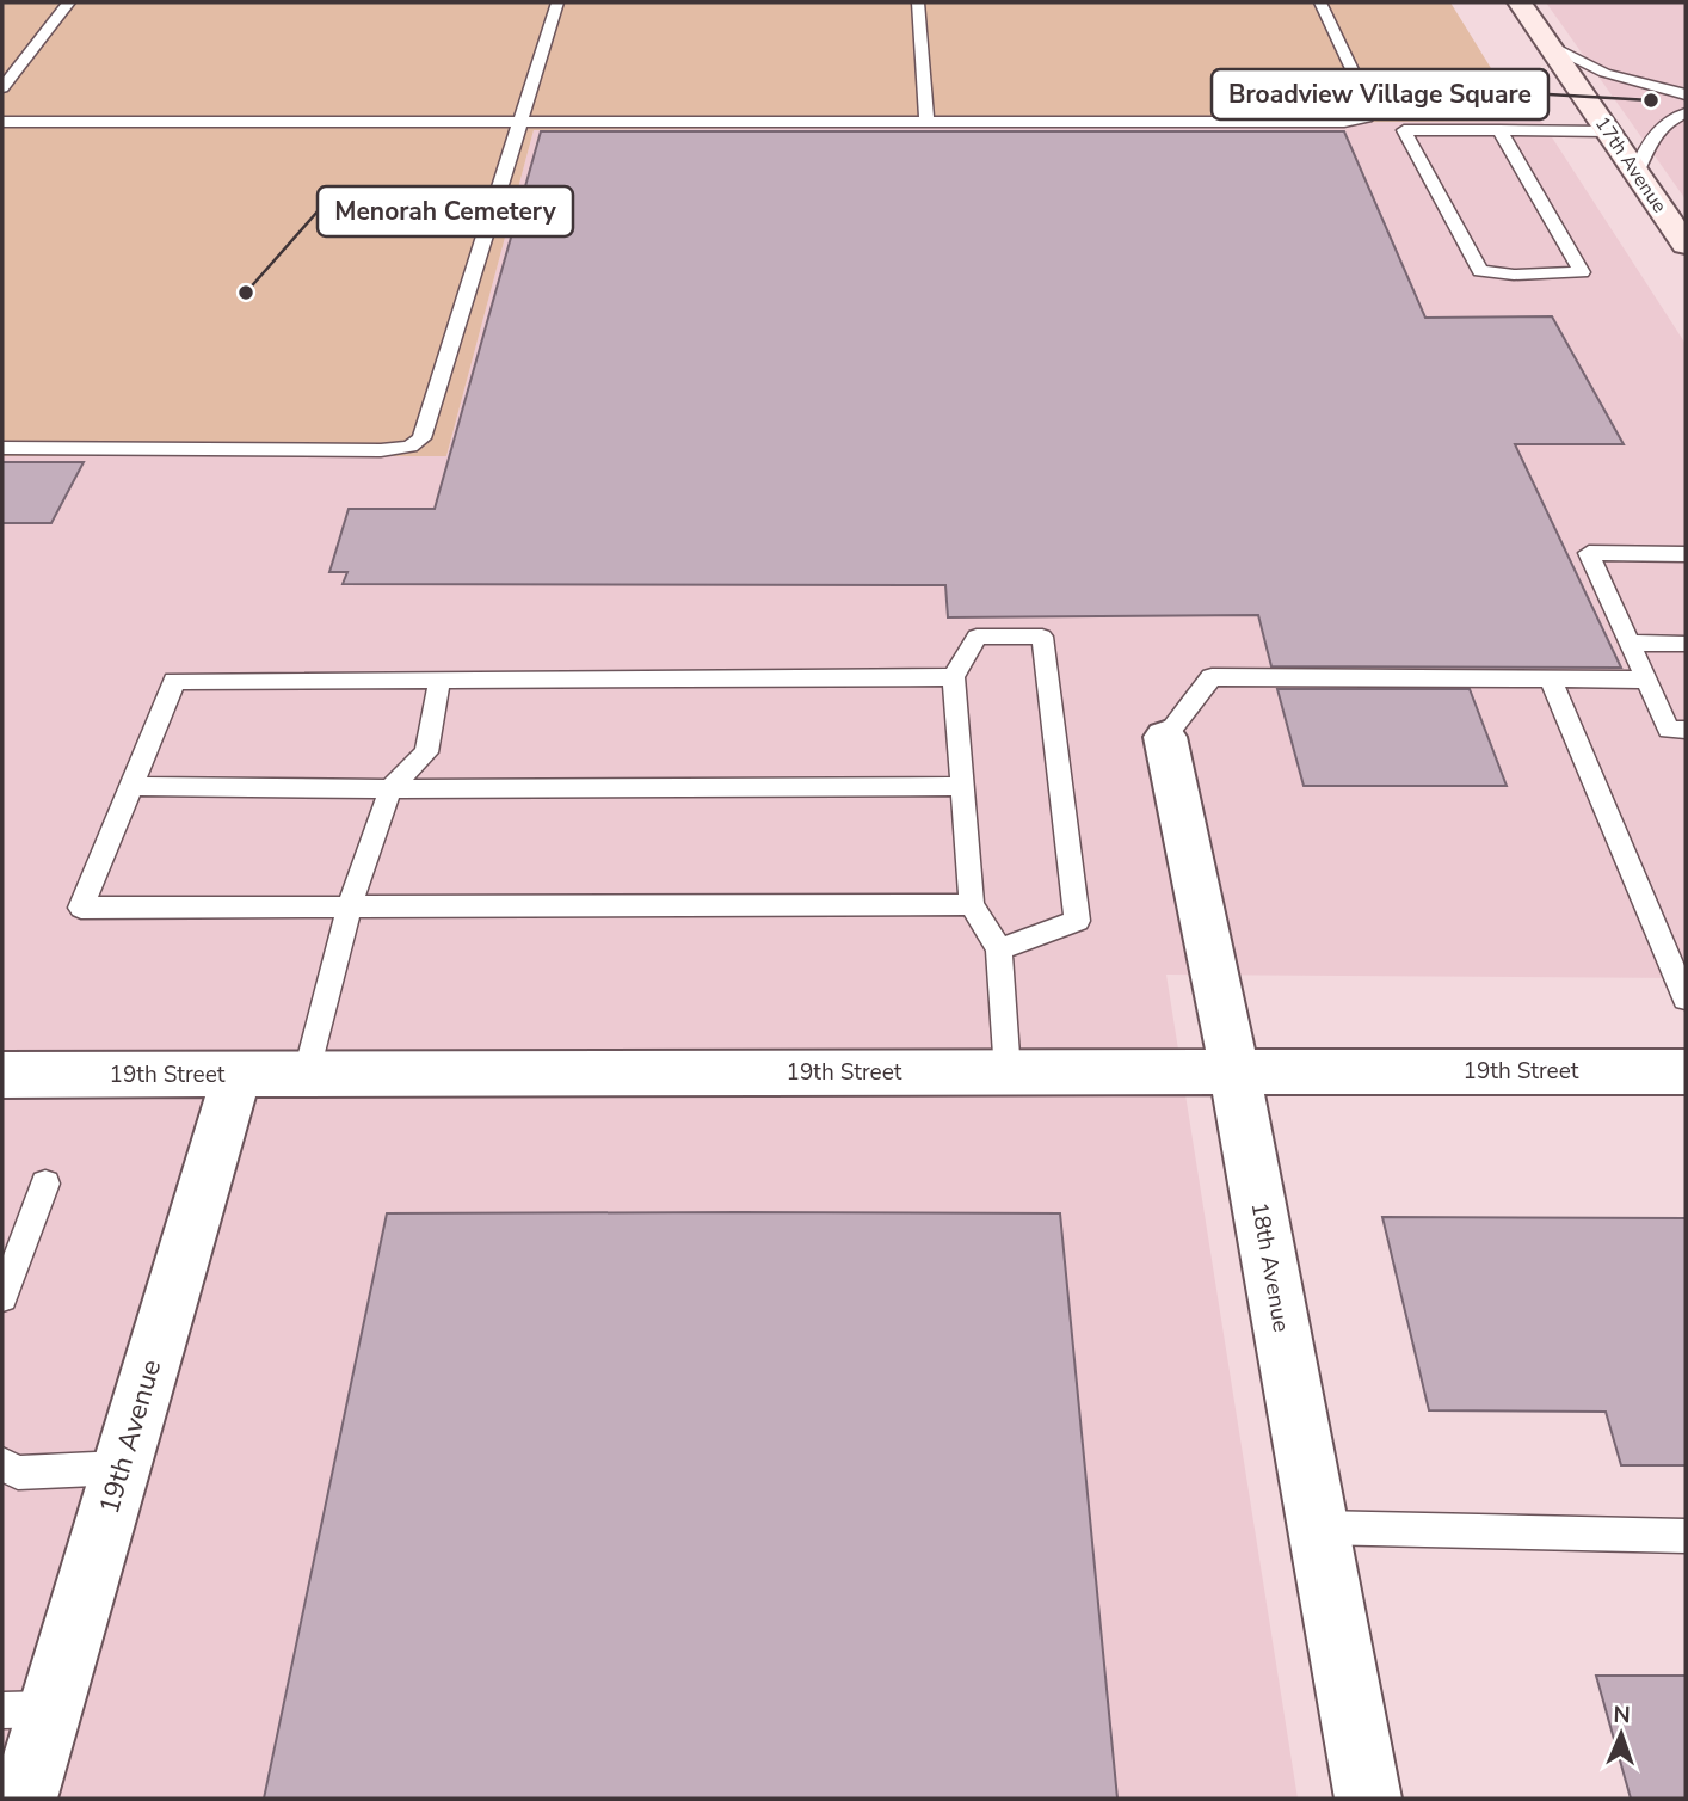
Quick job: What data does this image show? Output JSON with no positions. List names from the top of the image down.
{
  "streets": {
    "street": [
      "17th Avenue",
      "19th Street",
      "18th Avenue",
      "19th Avenue"
    ]
  },
  "crossings": [
    ["19th Street", "18th Avenue"],
    ["19th Street", "19th Avenue"]
  ],
  "places": ["Broadview Village Square", "Menorah Cemetery"],
  "north": "top"
}
